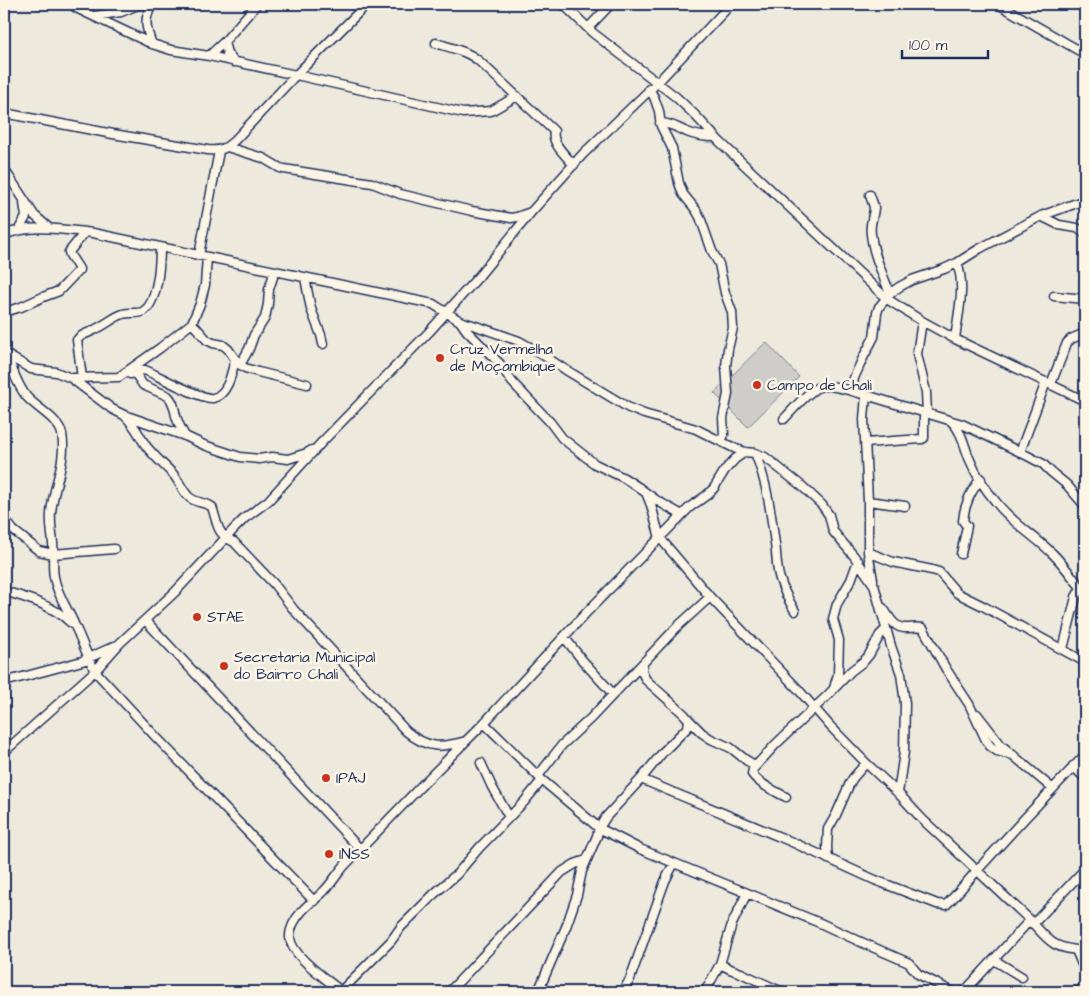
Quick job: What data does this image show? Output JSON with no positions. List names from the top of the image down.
{
  "places": [
    "Cruz Vermelha de Moçambique",
    "Campo de Chali",
    "STAE",
    "Secretaria Municipal do Bairro Chali",
    "IPAJ",
    "INSS"
  ],
  "scale_bar": "100 m"
}
